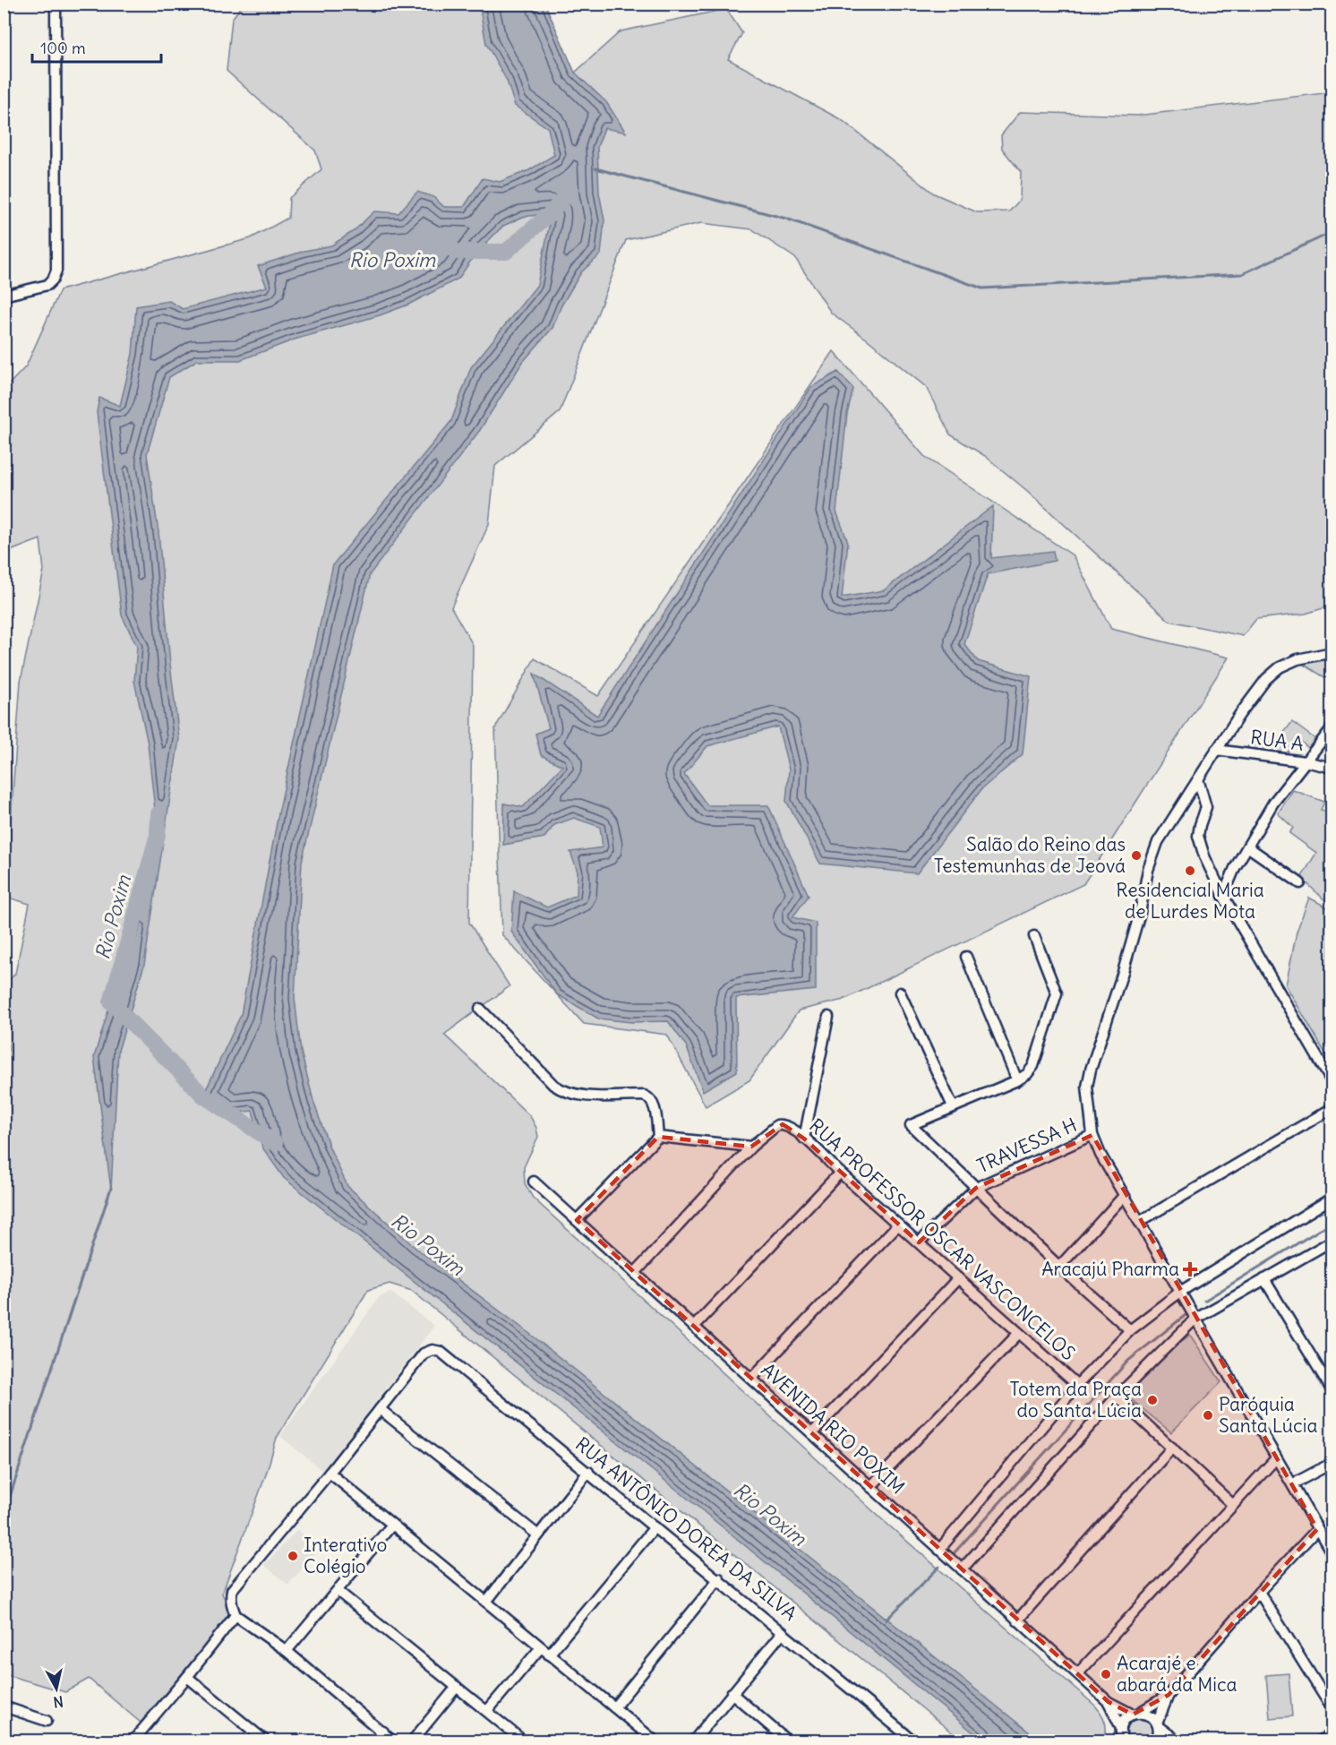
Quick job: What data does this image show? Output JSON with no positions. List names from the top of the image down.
{
  "streets": {
    "street": [
      "RUA A",
      "TRAVESSA H",
      "RUA PROFESSOR OSCAR VASCONCELOS",
      "AVENIDA RIO POXIM",
      "RUA ANTÔNIO DOREA DA SILVA"
    ]
  },
  "crossings": [
    ["TRAVESSA H", "RUA PROFESSOR OSCAR VASCONCELOS"]
  ],
  "water": ["Rio Poxim"],
  "places": {
    "other": [
      "Salão do Reino das Testemunhas de Jeová",
      "Residencial Maria de Lurdes Mota",
      "Totem da Praça do Santa Lúcia",
      "Paróquia Santa Lúcia",
      "Interativo Colégio",
      "Acarajé e abará da Mica"
    ],
    "health": ["Aracajú Pharma"]
  },
  "scale_bar": "100 m",
  "north": "bottom"
}
